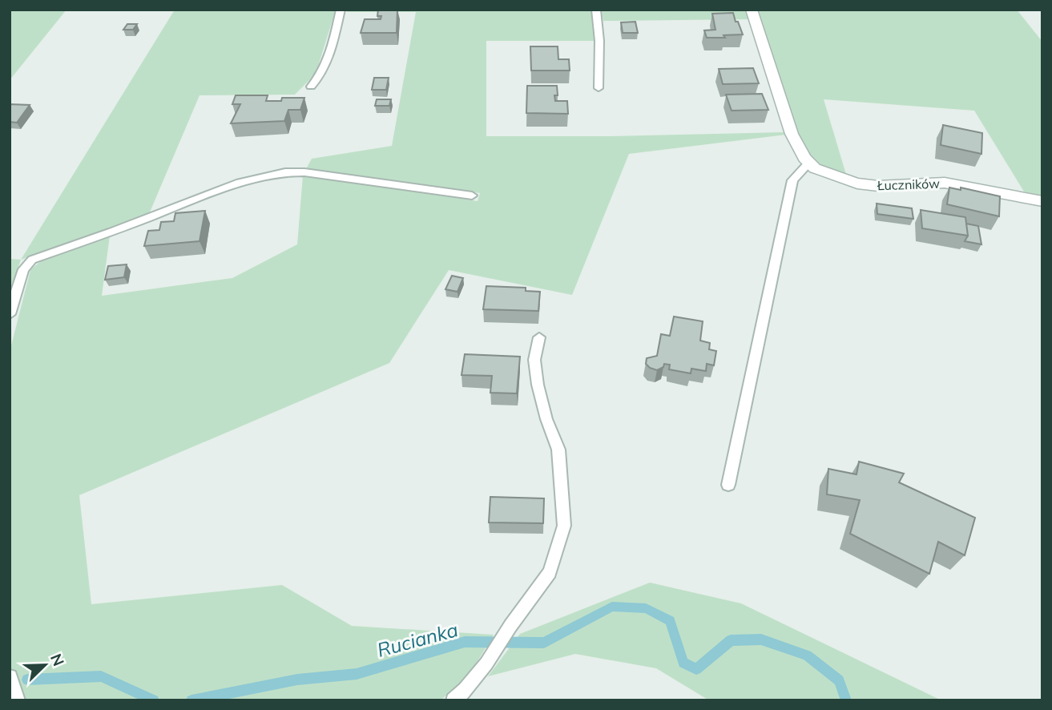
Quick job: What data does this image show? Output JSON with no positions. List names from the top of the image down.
{
  "streets": {
    "street": ["Łuczników"]
  },
  "water": ["Rucianka"],
  "north": "top right"
}
